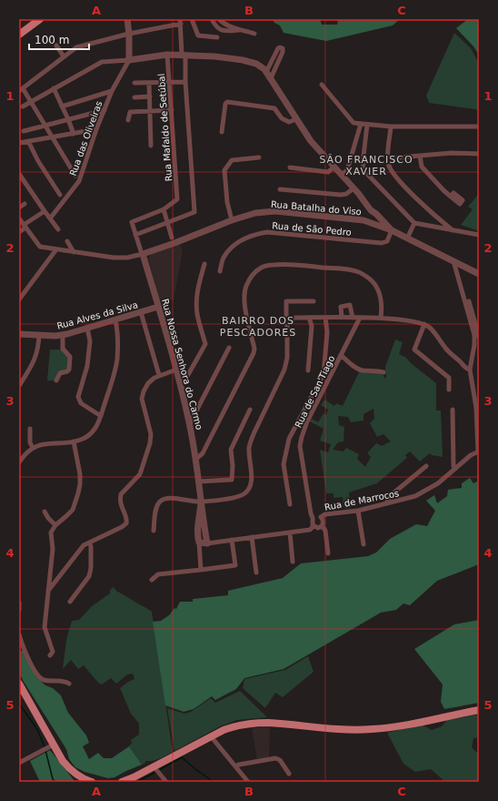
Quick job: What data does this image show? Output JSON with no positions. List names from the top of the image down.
{
  "streets": {
    "street": [
      "Rua Mafaldo de Setúbal",
      "Rua das Oliveiras",
      "Rua Batalha do Viso",
      "Rua de São Pedro",
      "Rua Alves da Silva",
      "Rua Nossa Senhora do Carmo",
      "Rua de San'Tiago",
      "Rua de Marrocos"
    ]
  },
  "crossings": [
    ["Rua Batalha do Viso", "Rua de São Pedro"],
    ["Rua Batalha do Viso", "Rua Nossa Senhora do Carmo"],
    ["Rua Alves da Silva", "Rua Nossa Senhora do Carmo"],
    ["Rua de San'Tiago", "Rua de Marrocos"]
  ],
  "districts": ["SÃO FRANCISCO XAVIER", "BAIRRO DOS PESCADORES"],
  "scale_bar": "100 m",
  "grid": {
    "columns": ["A", "B", "C"],
    "rows": [
      "1",
      "2",
      "3",
      "4",
      "5"
    ]
  }
}
